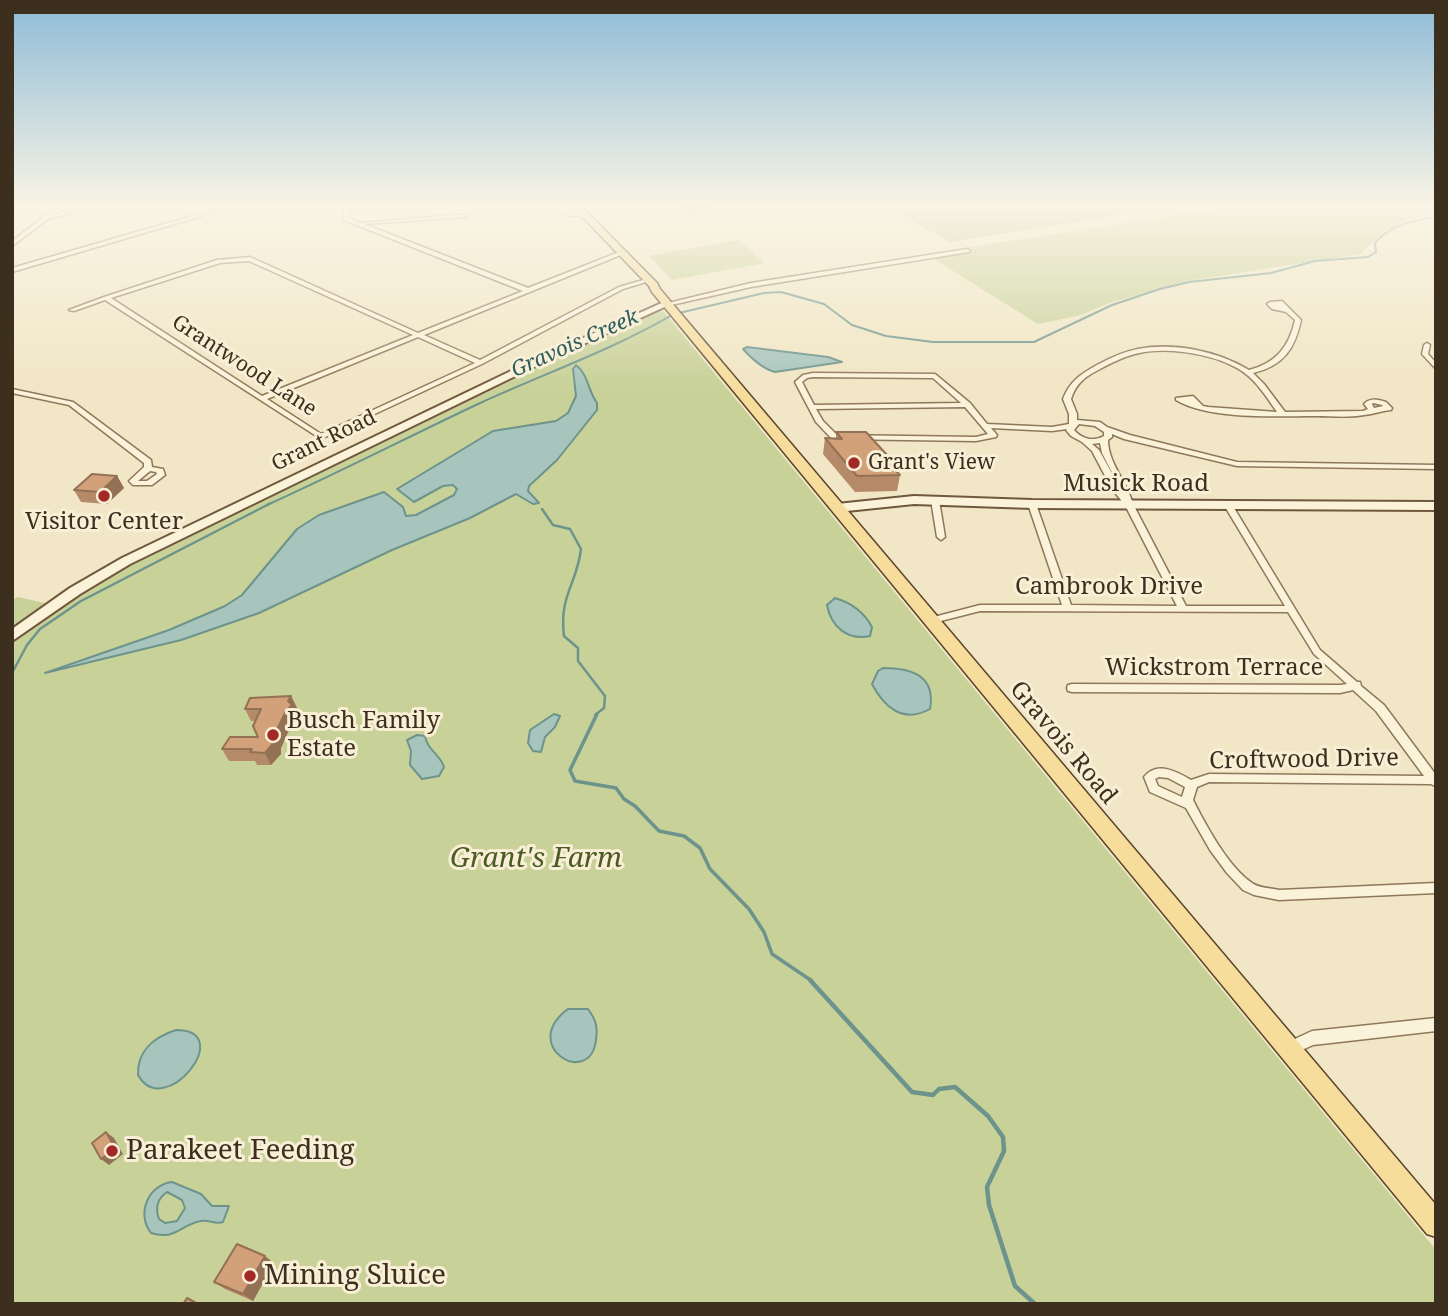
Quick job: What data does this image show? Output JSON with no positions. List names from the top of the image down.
{
  "streets": {
    "main road": ["Gravois Road"],
    "street": [
      "Grantwood Lane",
      "Grant Road",
      "Musick Road",
      "Cambrook Drive",
      "Wickstrom Terrace",
      "Croftwood Drive"
    ]
  },
  "crossings": [
    ["Grantwood Lane", "Gravois Road"],
    ["Grant Road", "Gravois Road"],
    ["Musick Road", "Gravois Road"],
    ["Cambrook Drive", "Gravois Road"]
  ],
  "water": ["Gravois Creek"],
  "parks": ["Grant's Farm"],
  "places": [
    "Grant's View",
    "Visitor Center",
    "Busch Family Estate",
    "Parakeet Feeding",
    "Mining Sluice"
  ]
}
